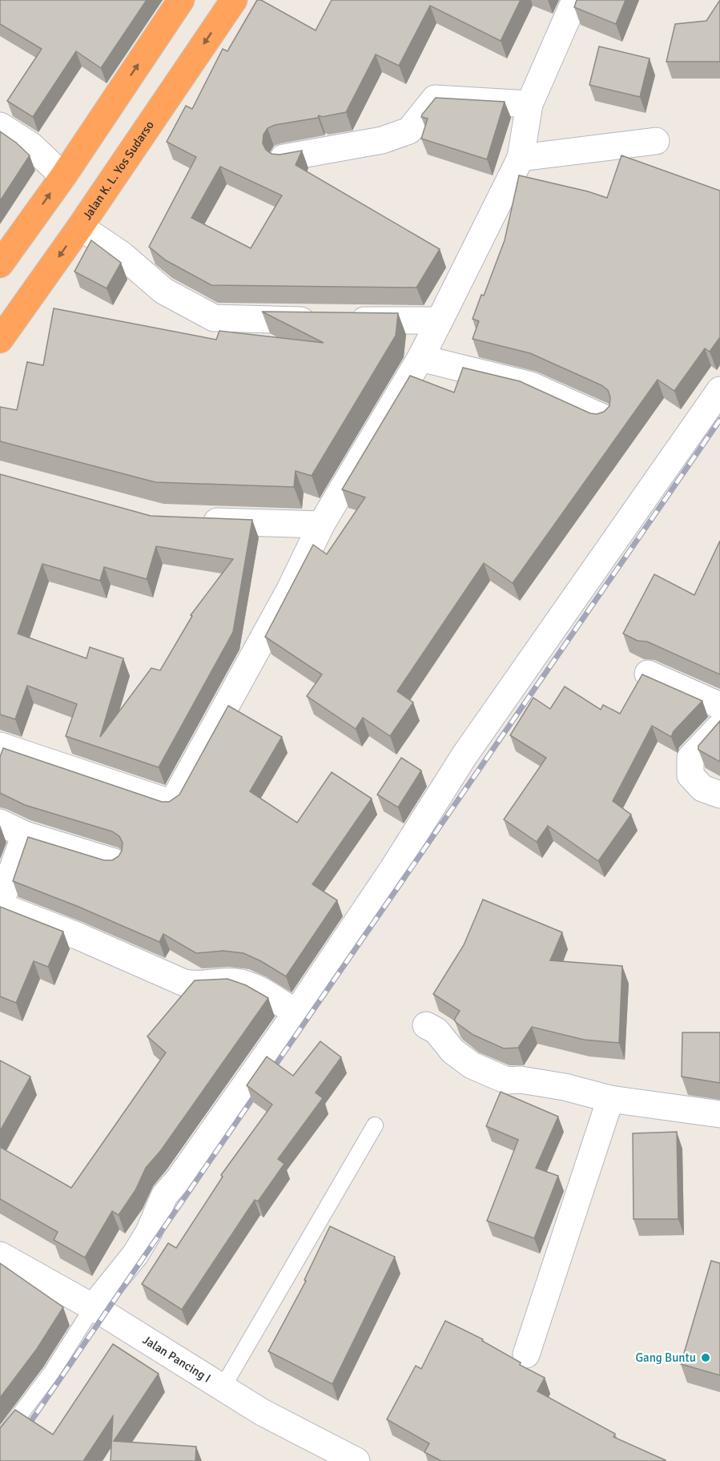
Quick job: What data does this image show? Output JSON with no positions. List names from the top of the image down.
{
  "streets": {
    "highway": ["Jalan K. L. Yos Sudarso"],
    "street": ["Jalan Pancing I"]
  },
  "places": ["Gang Buntu"]
}
